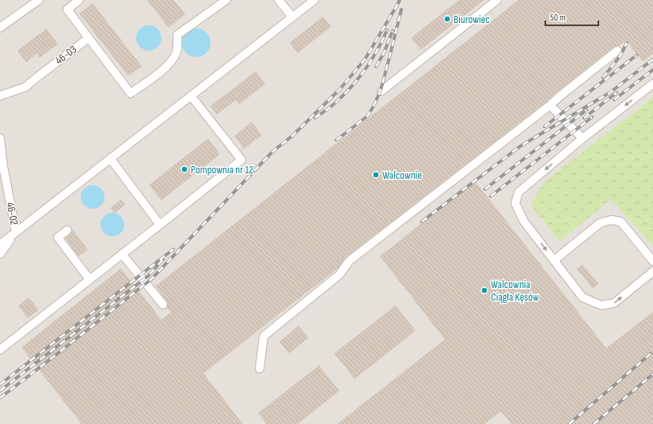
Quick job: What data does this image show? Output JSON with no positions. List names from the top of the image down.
{
  "streets": {
    "lane": ["46-03", "46-02"]
  },
  "places": [
    "Biurowiec",
    "Pompownia nr 12",
    "Walcownie",
    "Walcownia Ciągła Kęsów"
  ],
  "scale_bar": "50 m"
}
